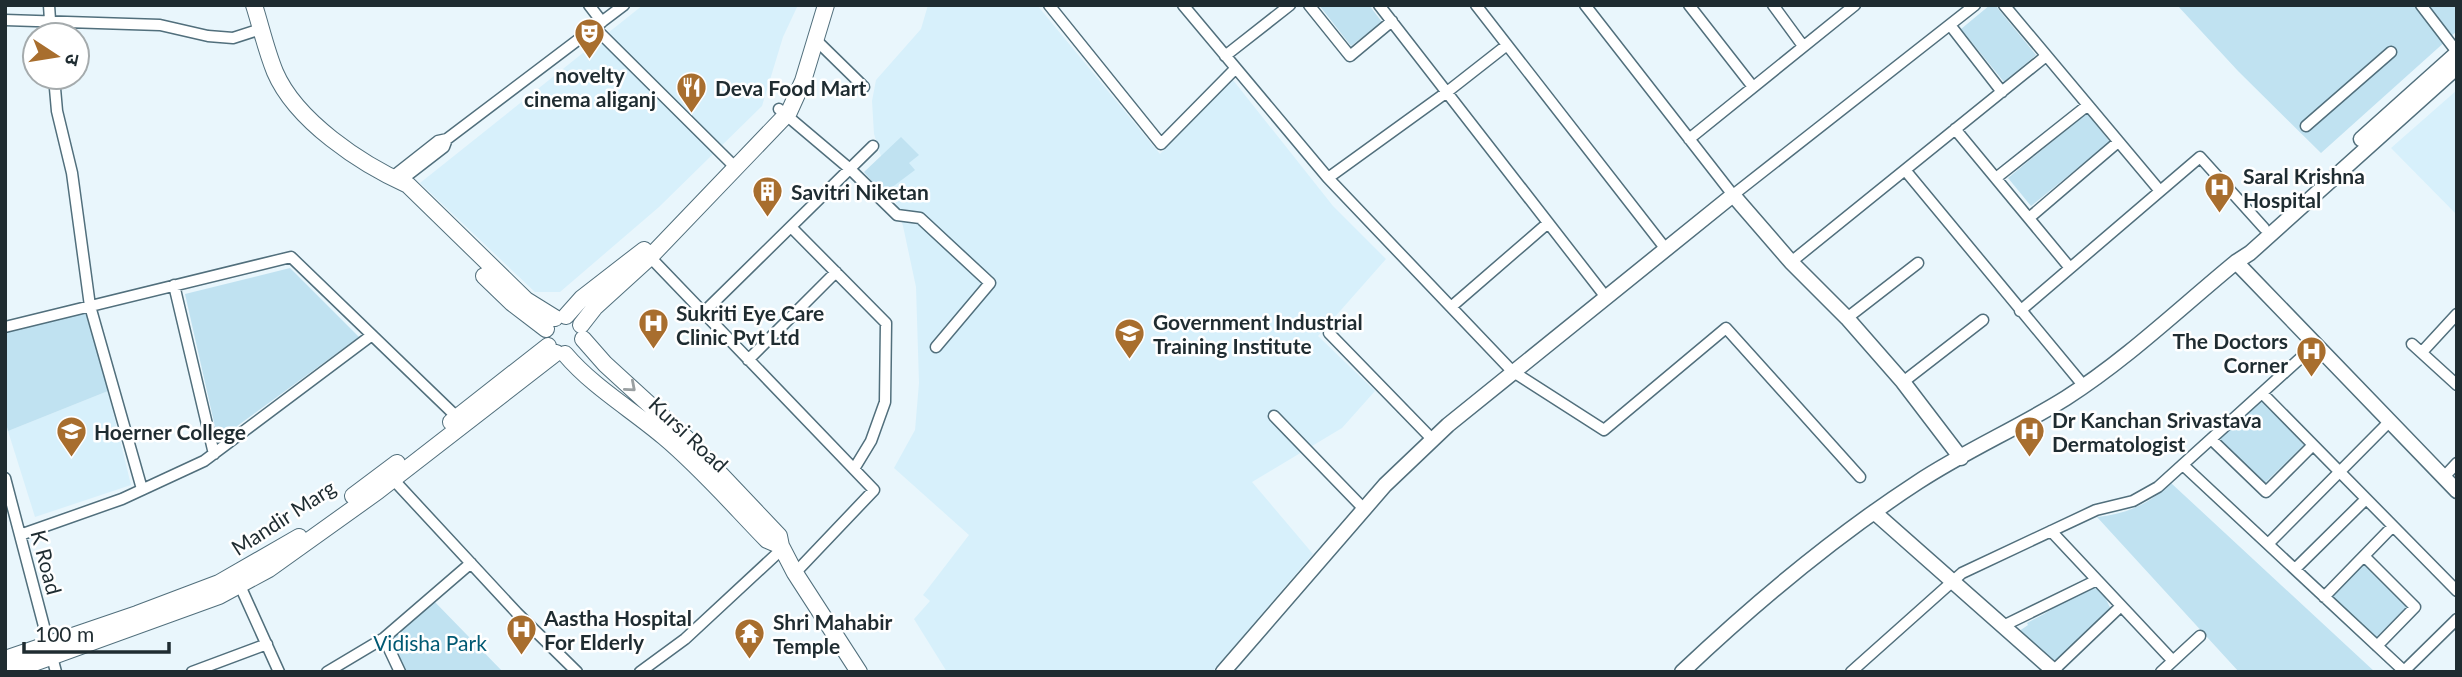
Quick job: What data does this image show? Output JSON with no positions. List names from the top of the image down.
{
  "streets": {
    "main road": ["Kursi Road"],
    "street": ["K Road"]
  },
  "parks": ["Vidisha Park"],
  "places": {
    "theatre": ["novelty cinema aliganj"],
    "restaurant": ["Deva Food Mart"],
    "hospital": [
      "Saral Krishna Hospital",
      "Sukriti Eye Care Clinic Pvt Ltd",
      "The Doctors Corner",
      "Dr Kanchan Srivastava Dermatologist",
      "Aastha Hospital For Elderly"
    ],
    "building": ["Savitri Niketan"],
    "school or university": ["Government Industrial Training Institute", "Hoerner College"],
    "temple": ["Shri Mahabir Temple"]
  },
  "scale_bar": "100 m",
  "north": "right"
}
